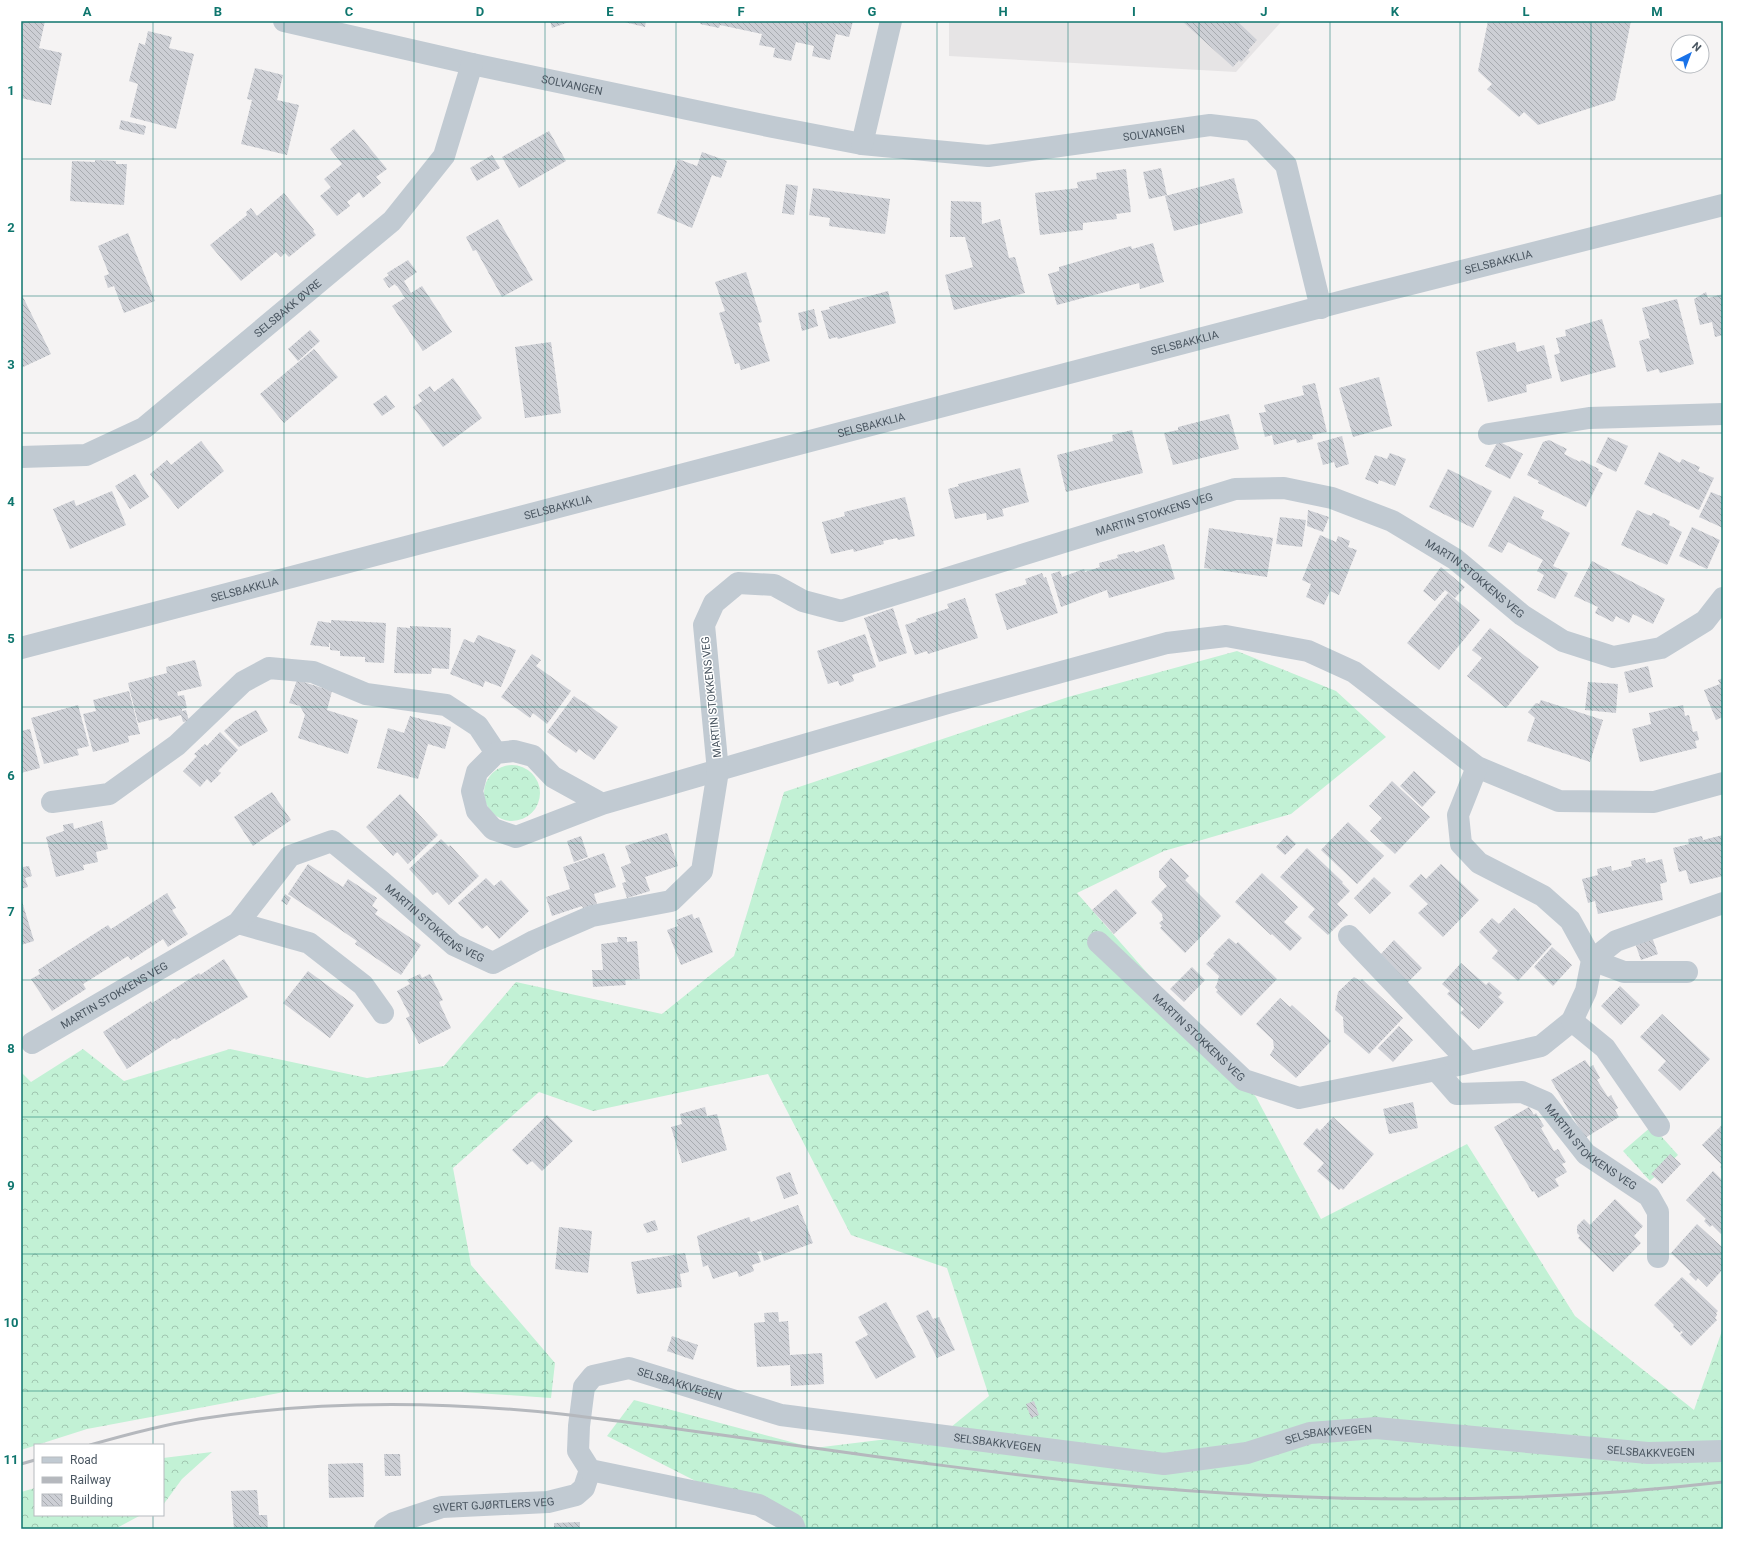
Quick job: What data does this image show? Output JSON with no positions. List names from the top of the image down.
{
  "streets": {
    "street": [
      "SOLVANGEN",
      "SELSBAKKLIA",
      "SELSBAKK ØVRE",
      "MARTIN STOKKENS VEG",
      "SELSBAKKVEGEN",
      "SIVERT GJØRTLERS VEG"
    ]
  },
  "crossings": [
    ["SOLVANGEN", "SELSBAKKLIA"],
    ["SOLVANGEN", "SELSBAKK ØVRE"],
    ["SELSBAKKVEGEN", "SIVERT GJØRTLERS VEG"]
  ],
  "legend": ["Road", "Railway", "Building"],
  "north": "top right",
  "grid": {
    "columns": [
      "A",
      "B",
      "C",
      "D",
      "E",
      "F",
      "G",
      "H",
      "I",
      "J",
      "K",
      "L",
      "M"
    ],
    "rows": [
      "1",
      "2",
      "3",
      "4",
      "5",
      "6",
      "7",
      "8",
      "9",
      "10",
      "11"
    ]
  }
}
